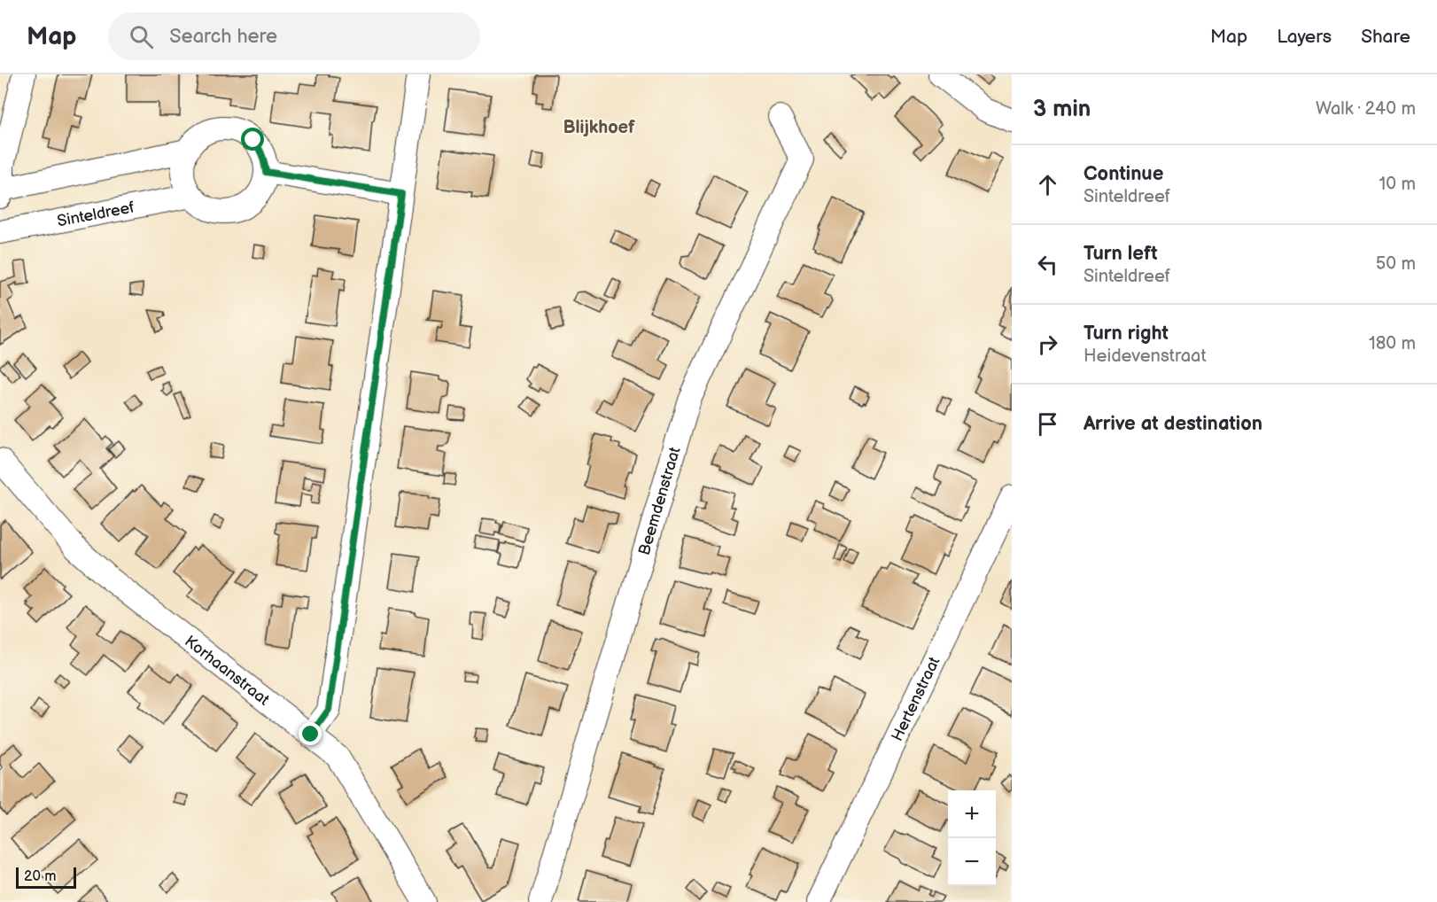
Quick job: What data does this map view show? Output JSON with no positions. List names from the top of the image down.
{
  "streets": {
    "street": [
      "Sinteldreef",
      "Beemdenstraat",
      "Korhaanstraat",
      "Hertenstraat"
    ]
  },
  "districts": ["Blijkhoef"],
  "scale_bar": "20 m",
  "page": {
    "header": "Map",
    "search": "Search here",
    "nav": ["Map", "Layers", "Share"],
    "heading": ["3 min", "Walk · 240 m"],
    "list": [
      ["Continue", "Sinteldreef", "10 m"],
      ["Turn left", "Sinteldreef", "50 m"],
      ["Turn right", "Heidevenstraat", "180 m"],
      "Arrive at destination"
    ],
    "map_buttons": ["+", "−"],
    "scale": "20 m"
  }
}
